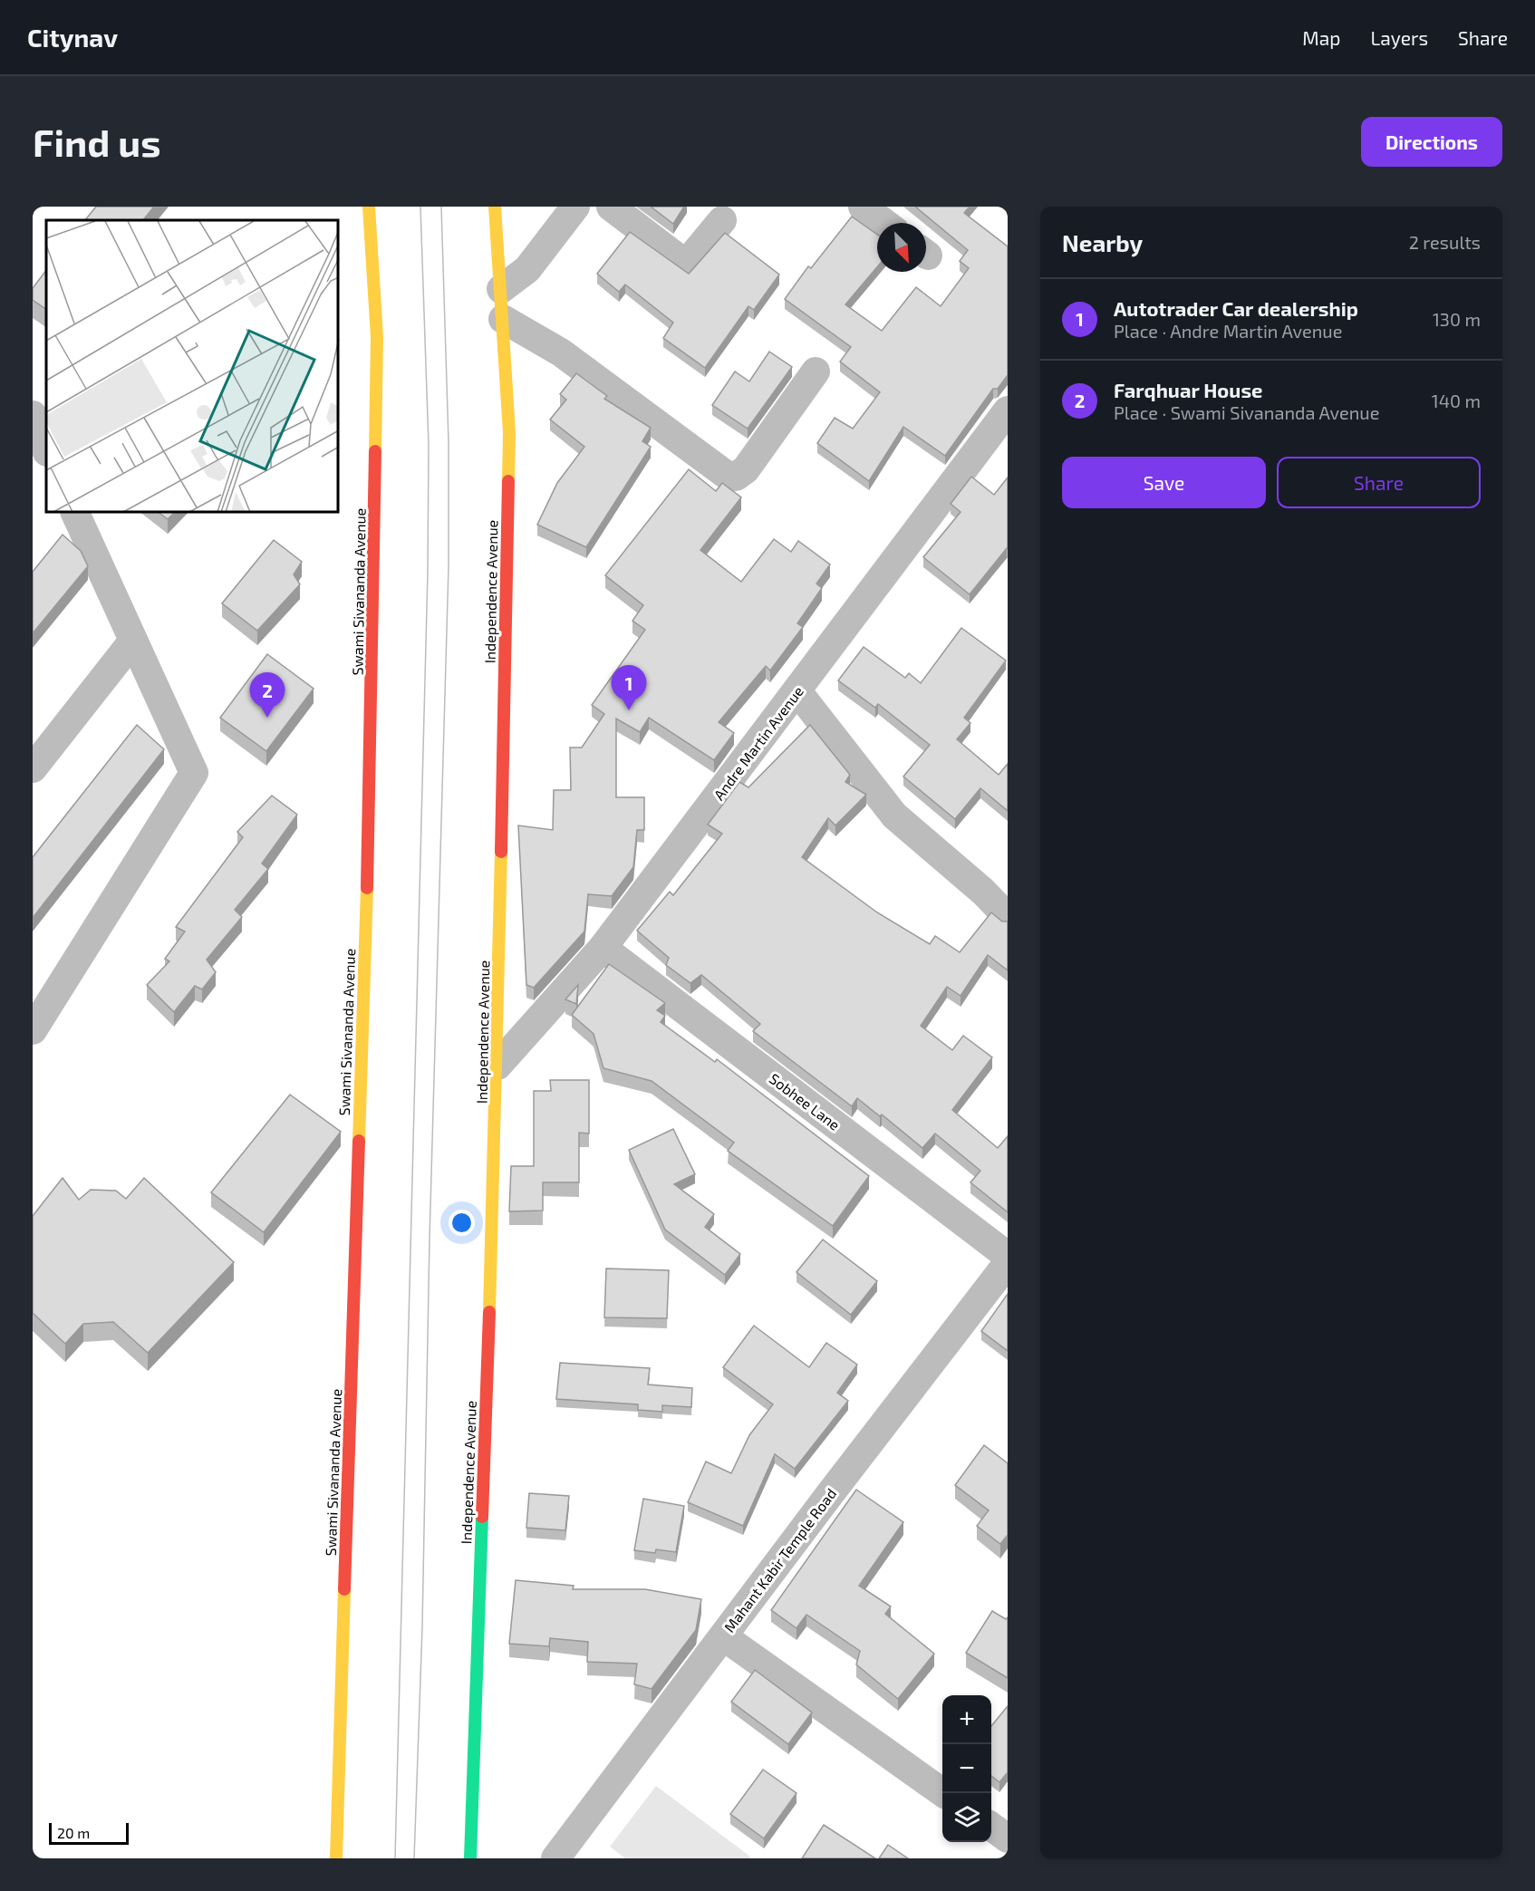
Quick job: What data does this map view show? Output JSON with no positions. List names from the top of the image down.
{
  "streets": {
    "street": [
      "Swami Sivananda Avenue",
      "Independence Avenue",
      "Andre Martin Avenue",
      "Sobhee Lane",
      "Mahant Kabir Temple Road"
    ]
  },
  "crossings": [
    ["Independence Avenue", "Andre Martin Avenue"],
    ["Andre Martin Avenue", "Sobhee Lane"]
  ],
  "scale_bar": "20 m",
  "north": "bottom right",
  "page": {
    "header": "Citynav",
    "nav": ["Map", "Layers", "Share"],
    "buttons": [
      "Directions",
      ["Save", "Share"]
    ],
    "title": "Find us",
    "heading": ["Nearby", "2 results"],
    "list": [
      {
        "mark": "1",
        "name": "Autotrader Car dealership",
        "note": "Place · Andre Martin Avenue",
        "value": "130 m"
      },
      {
        "mark": "2",
        "name": "Farqhuar House",
        "note": "Place · Swami Sivananda Avenue",
        "value": "140 m"
      }
    ],
    "pins": ["1", "2"],
    "map_buttons": ["+", "−"],
    "scale": "20 m"
  }
}
